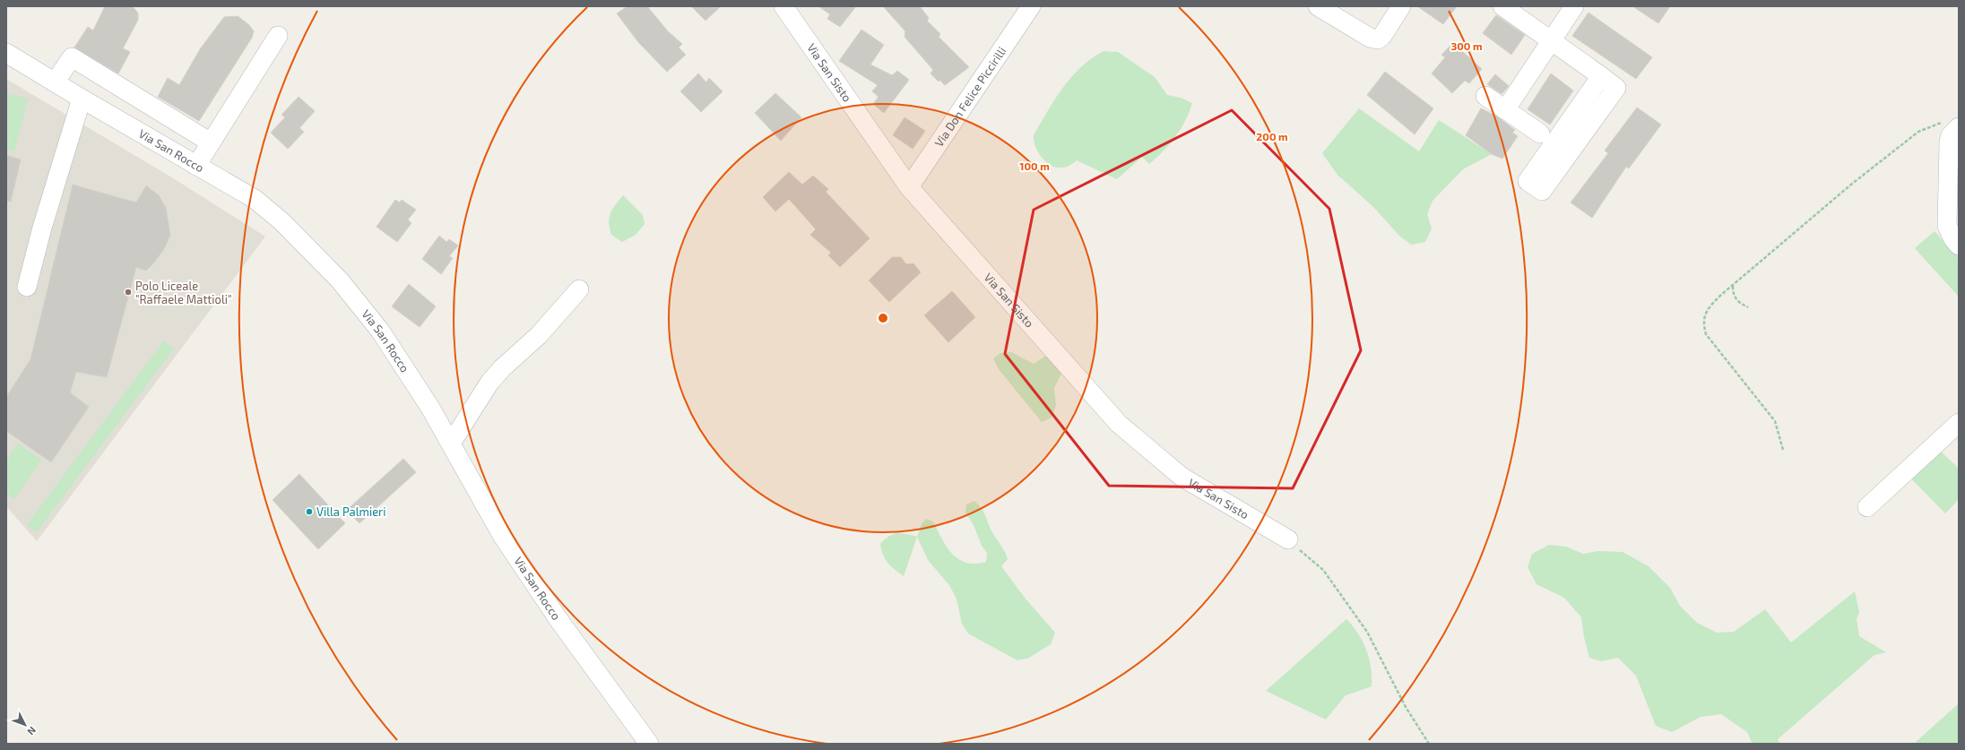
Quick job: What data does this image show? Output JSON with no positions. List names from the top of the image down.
{
  "streets": {
    "street": ["Via San Sisto", "Via Don Felice Piccirilli", "Via San Rocco"]
  },
  "crossings": [
    ["Via San Sisto", "Via Don Felice Piccirilli"]
  ],
  "places": ["Polo Liceale \"Raffaele Mattioli\"", "Villa Palmieri"],
  "north": "bottom right",
  "rings": ["300 m", "200 m", "100 m"]
}
